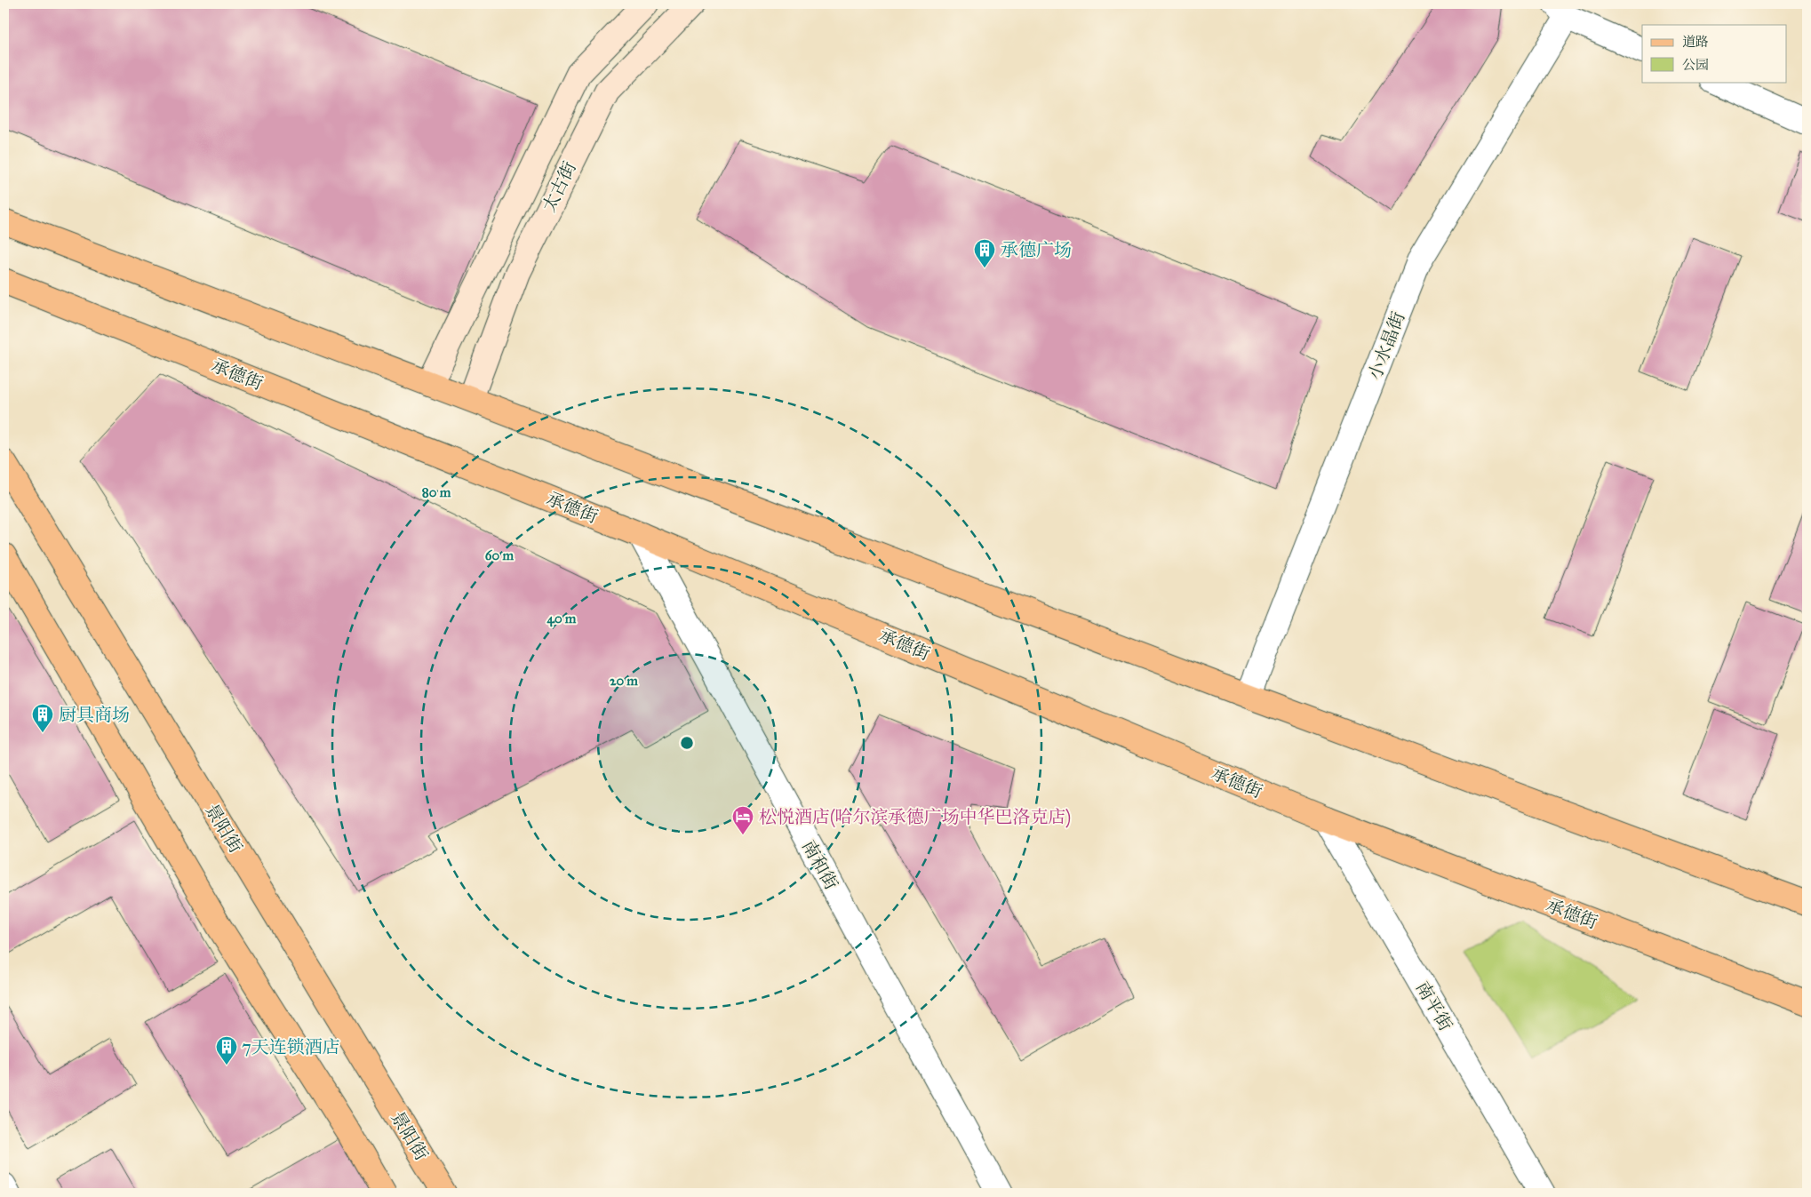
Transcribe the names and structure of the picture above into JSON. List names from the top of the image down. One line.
{"streets":{"main road":["太古街","承德街","景阳街"],"street":["小水晶街","南和街","南平街"]},"crossings":[["承德街","南和街"],["承德街","南平街"]],"places":{"building":["承德广场","厨具商场","7天连锁酒店"],"hotel":["松悦酒店(哈尔滨承德广场中华巴洛克店)"]},"legend":["道路","公园"],"rings":["80 m","60 m","40 m","20 m"]}
